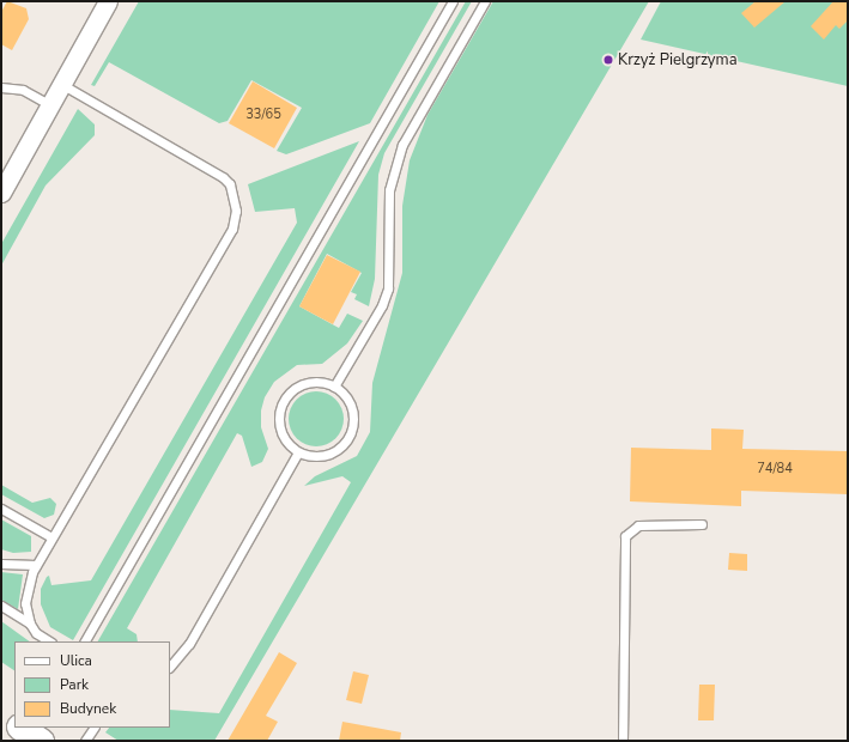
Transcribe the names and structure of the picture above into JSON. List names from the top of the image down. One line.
{"places":["Krzyż Pielgrzyma"],"house_numbers":["33/65","74/84"],"legend":["Ulica","Park","Budynek"]}
